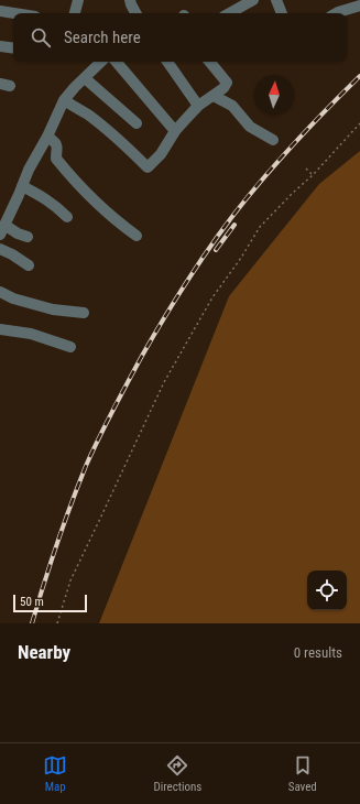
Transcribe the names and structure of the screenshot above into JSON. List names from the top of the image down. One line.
{"scale_bar":"50 m","north":"top","page":{"search":"Search here","scale":"50 m","heading":["Nearby","0 results"],"nav":["Map","Directions","Saved"]}}
